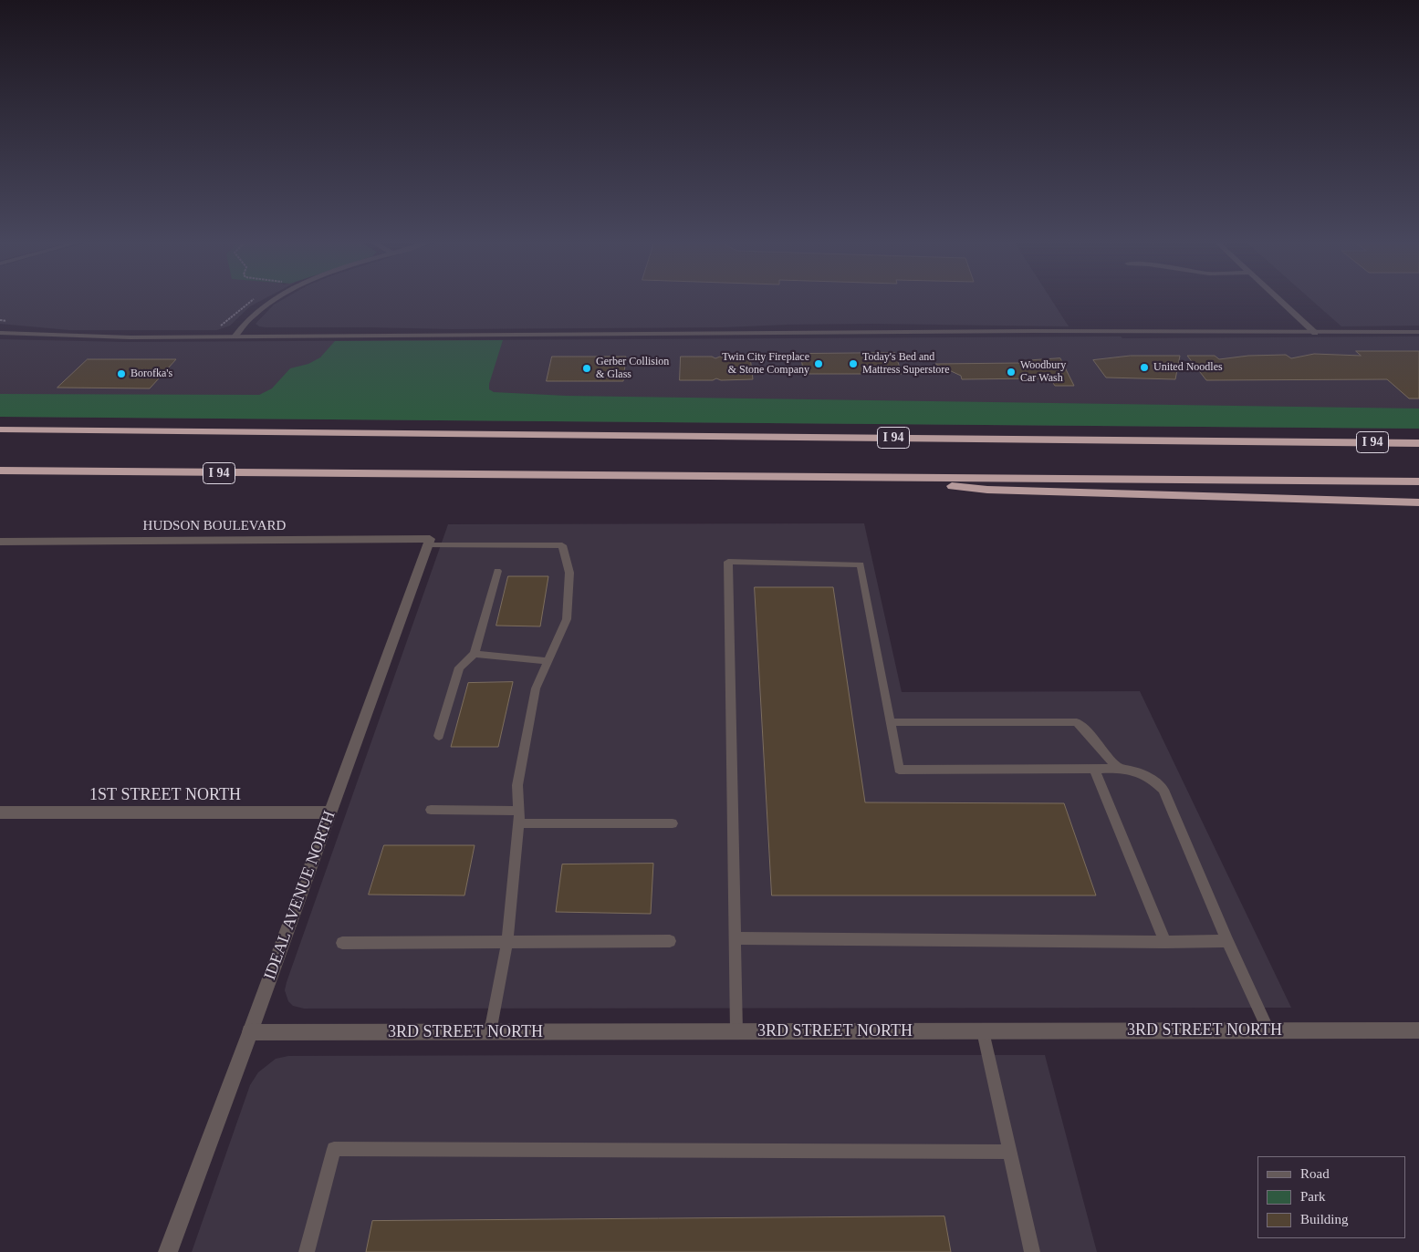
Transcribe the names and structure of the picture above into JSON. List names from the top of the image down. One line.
{"streets":{"highway":["I 94"],"street":["HUDSON BOULEVARD","1ST STREET NORTH","IDEAL AVENUE NORTH","3RD STREET NORTH"]},"crossings":[["HUDSON BOULEVARD","IDEAL AVENUE NORTH"],["1ST STREET NORTH","IDEAL AVENUE NORTH"],["IDEAL AVENUE NORTH","3RD STREET NORTH"]],"places":["Twin City Fireplace & Stone Company","Today's Bed and Mattress Superstore","United Noodles","Gerber Collision & Glass","Woodbury Car Wash","Borofka's"],"legend":["Road","Park","Building"]}
